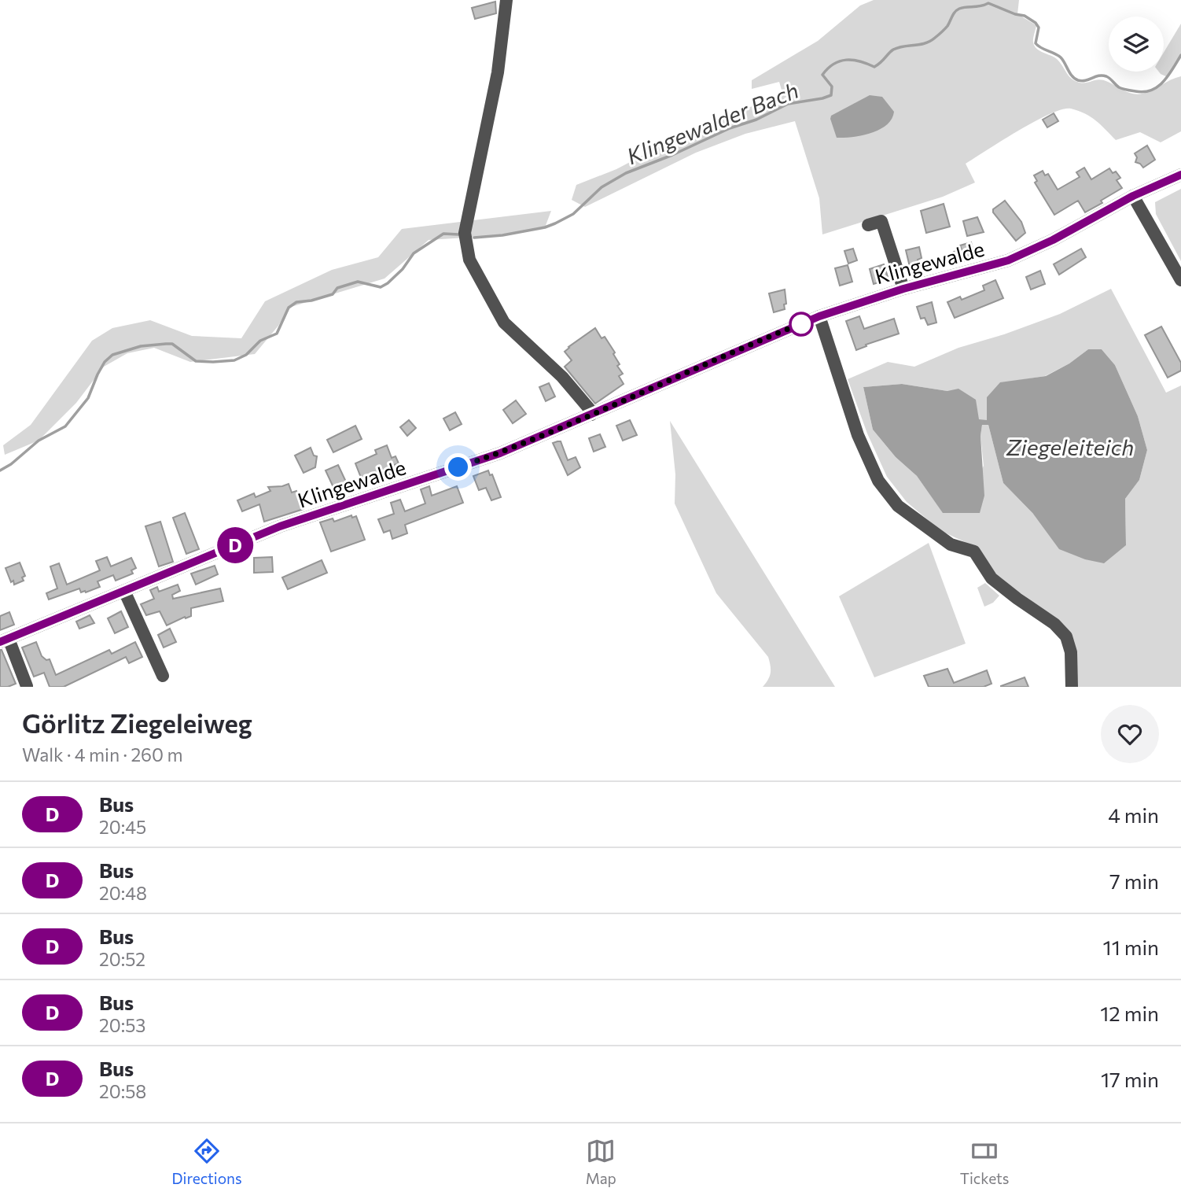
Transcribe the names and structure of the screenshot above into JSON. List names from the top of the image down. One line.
{"streets":{"street":["Klingewalde"]},"water":["Klingewalder Bach","Ziegeleiteich"],"lines":["bus line D"],"page":{"on_map":"D","heading":["Görlitz Ziegeleiweg","Walk · 4 min · 260 m"],"list":[{"mark":"D","name":"Bus","note":"20:45","value":"4 min"},{"mark":"D","name":"Bus","note":"20:48","value":"7 min"},{"mark":"D","name":"Bus","note":"20:52","value":"11 min"},{"mark":"D","name":"Bus","note":"20:53","value":"12 min"},{"mark":"D","name":"Bus","note":"20:58","value":"17 min"}],"tabs":["Directions","Map","Tickets"]}}
